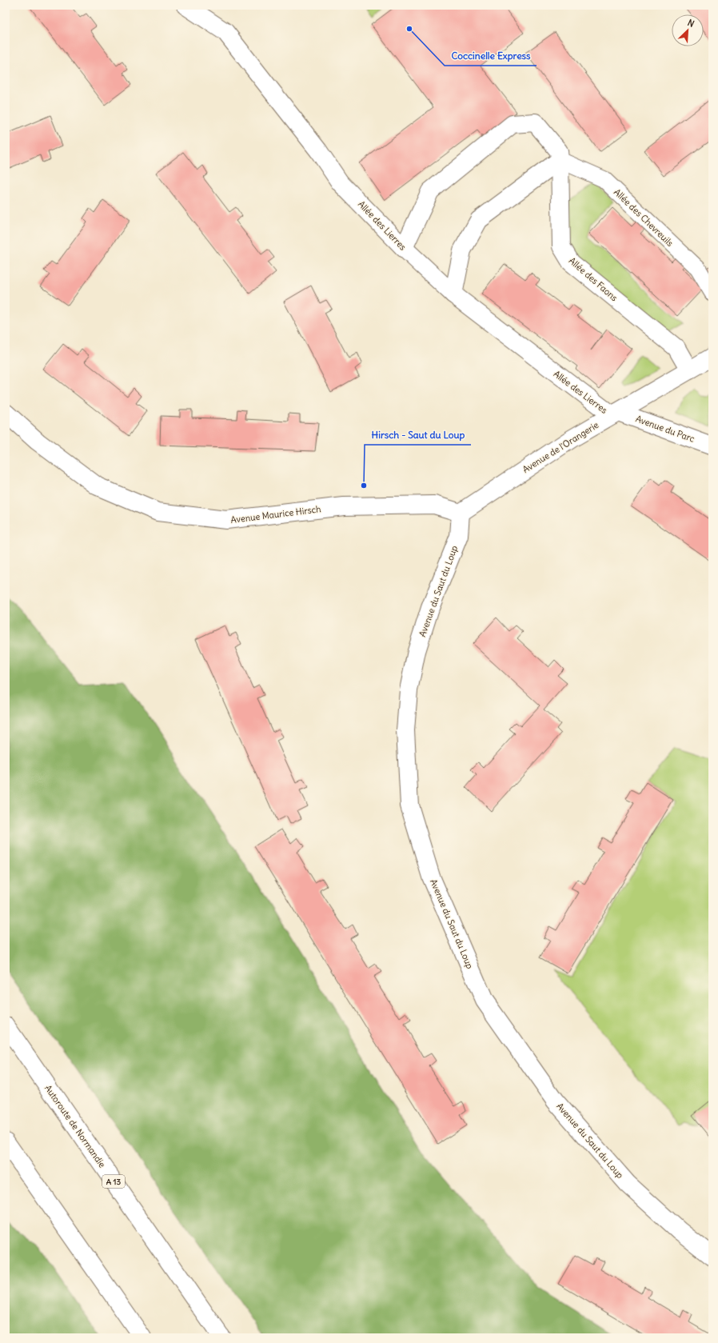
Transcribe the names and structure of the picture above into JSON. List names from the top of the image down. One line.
{"streets":{"main road":["Allée des Lierres","Allée des Faons","Avenue du Parc","Avenue de l'Orangerie","Avenue Maurice Hirsch","Avenue du Saut du Loup","Autoroute de Normandie","A 13"],"street":["Allée des Chevreuils"]},"crossings":[["Allée des Chevreuils","Allée des Faons"],["Allée des Lierres","Allée des Faons"],["Allée des Lierres","Avenue du Parc"],["Allée des Lierres","Avenue de l'Orangerie"],["Allée des Faons","Avenue de l'Orangerie"],["Avenue du Parc","Avenue de l'Orangerie"],["Avenue de l'Orangerie","Avenue Maurice Hirsch"],["Avenue de l'Orangerie","Avenue du Saut du Loup"],["Avenue Maurice Hirsch","Avenue du Saut du Loup"]],"places":["Coccinelle Express","Hirsch - Saut du Loup"],"north":"top right"}
